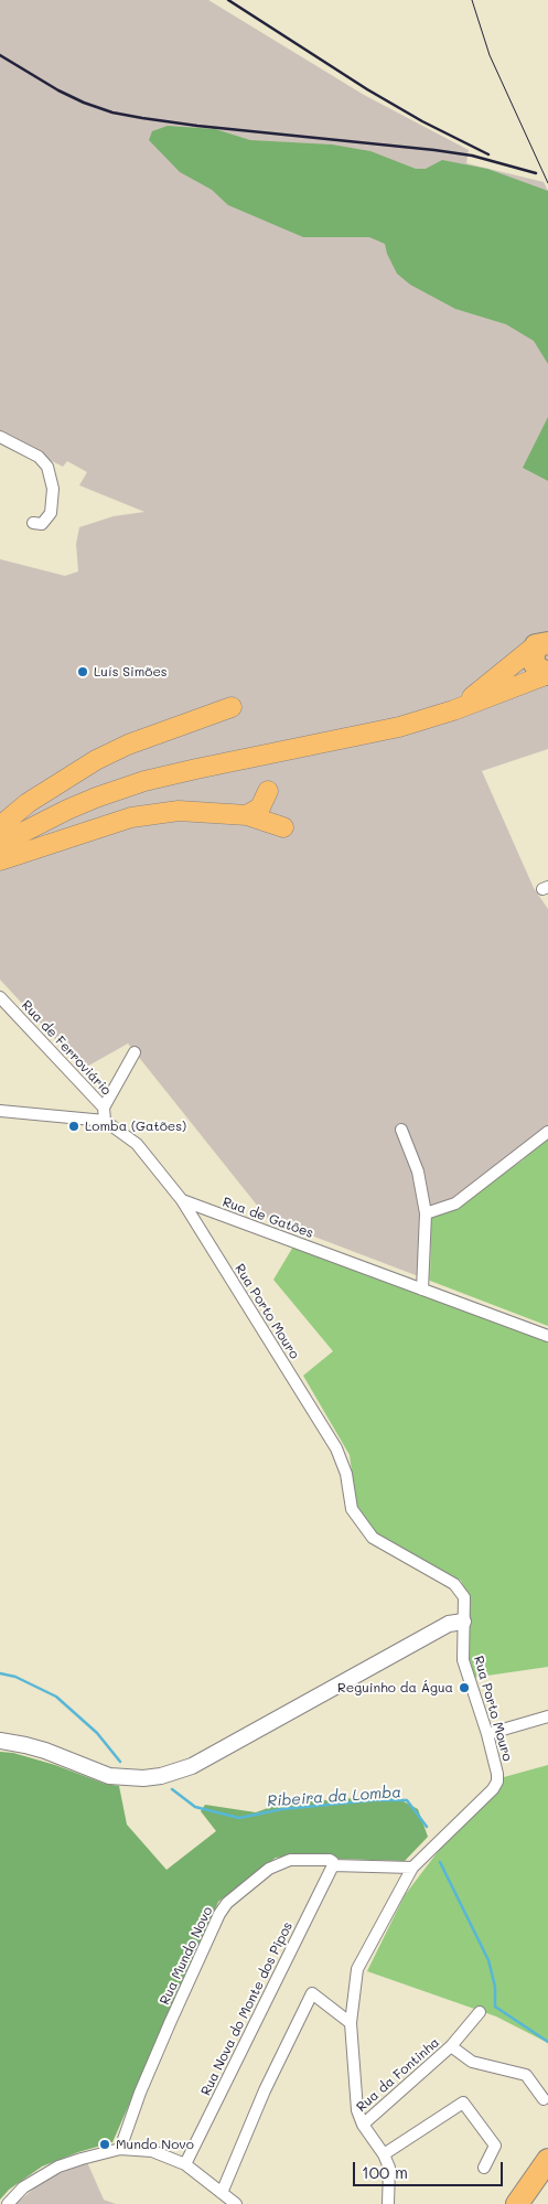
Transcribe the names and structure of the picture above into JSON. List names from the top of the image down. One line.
{"streets":{"street":["Rua de Ferroviário","Rua de Gatões","Rua Porto Mouro","Rua Mundo Novo","Rua Nova do Monte dos Pipos","Rua da Fontinha"]},"crossings":[["Rua de Gatões","Rua Porto Mouro"],["Rua Porto Mouro","Rua Mundo Novo"],["Rua Porto Mouro","Rua da Fontinha"],["Rua Mundo Novo","Rua Nova do Monte dos Pipos"]],"water":["Ribeira da Lomba"],"places":["Luís Simões","Lomba (Gatões)","Reguinho da Água","Mundo Novo"],"scale_bar":"100 m"}
